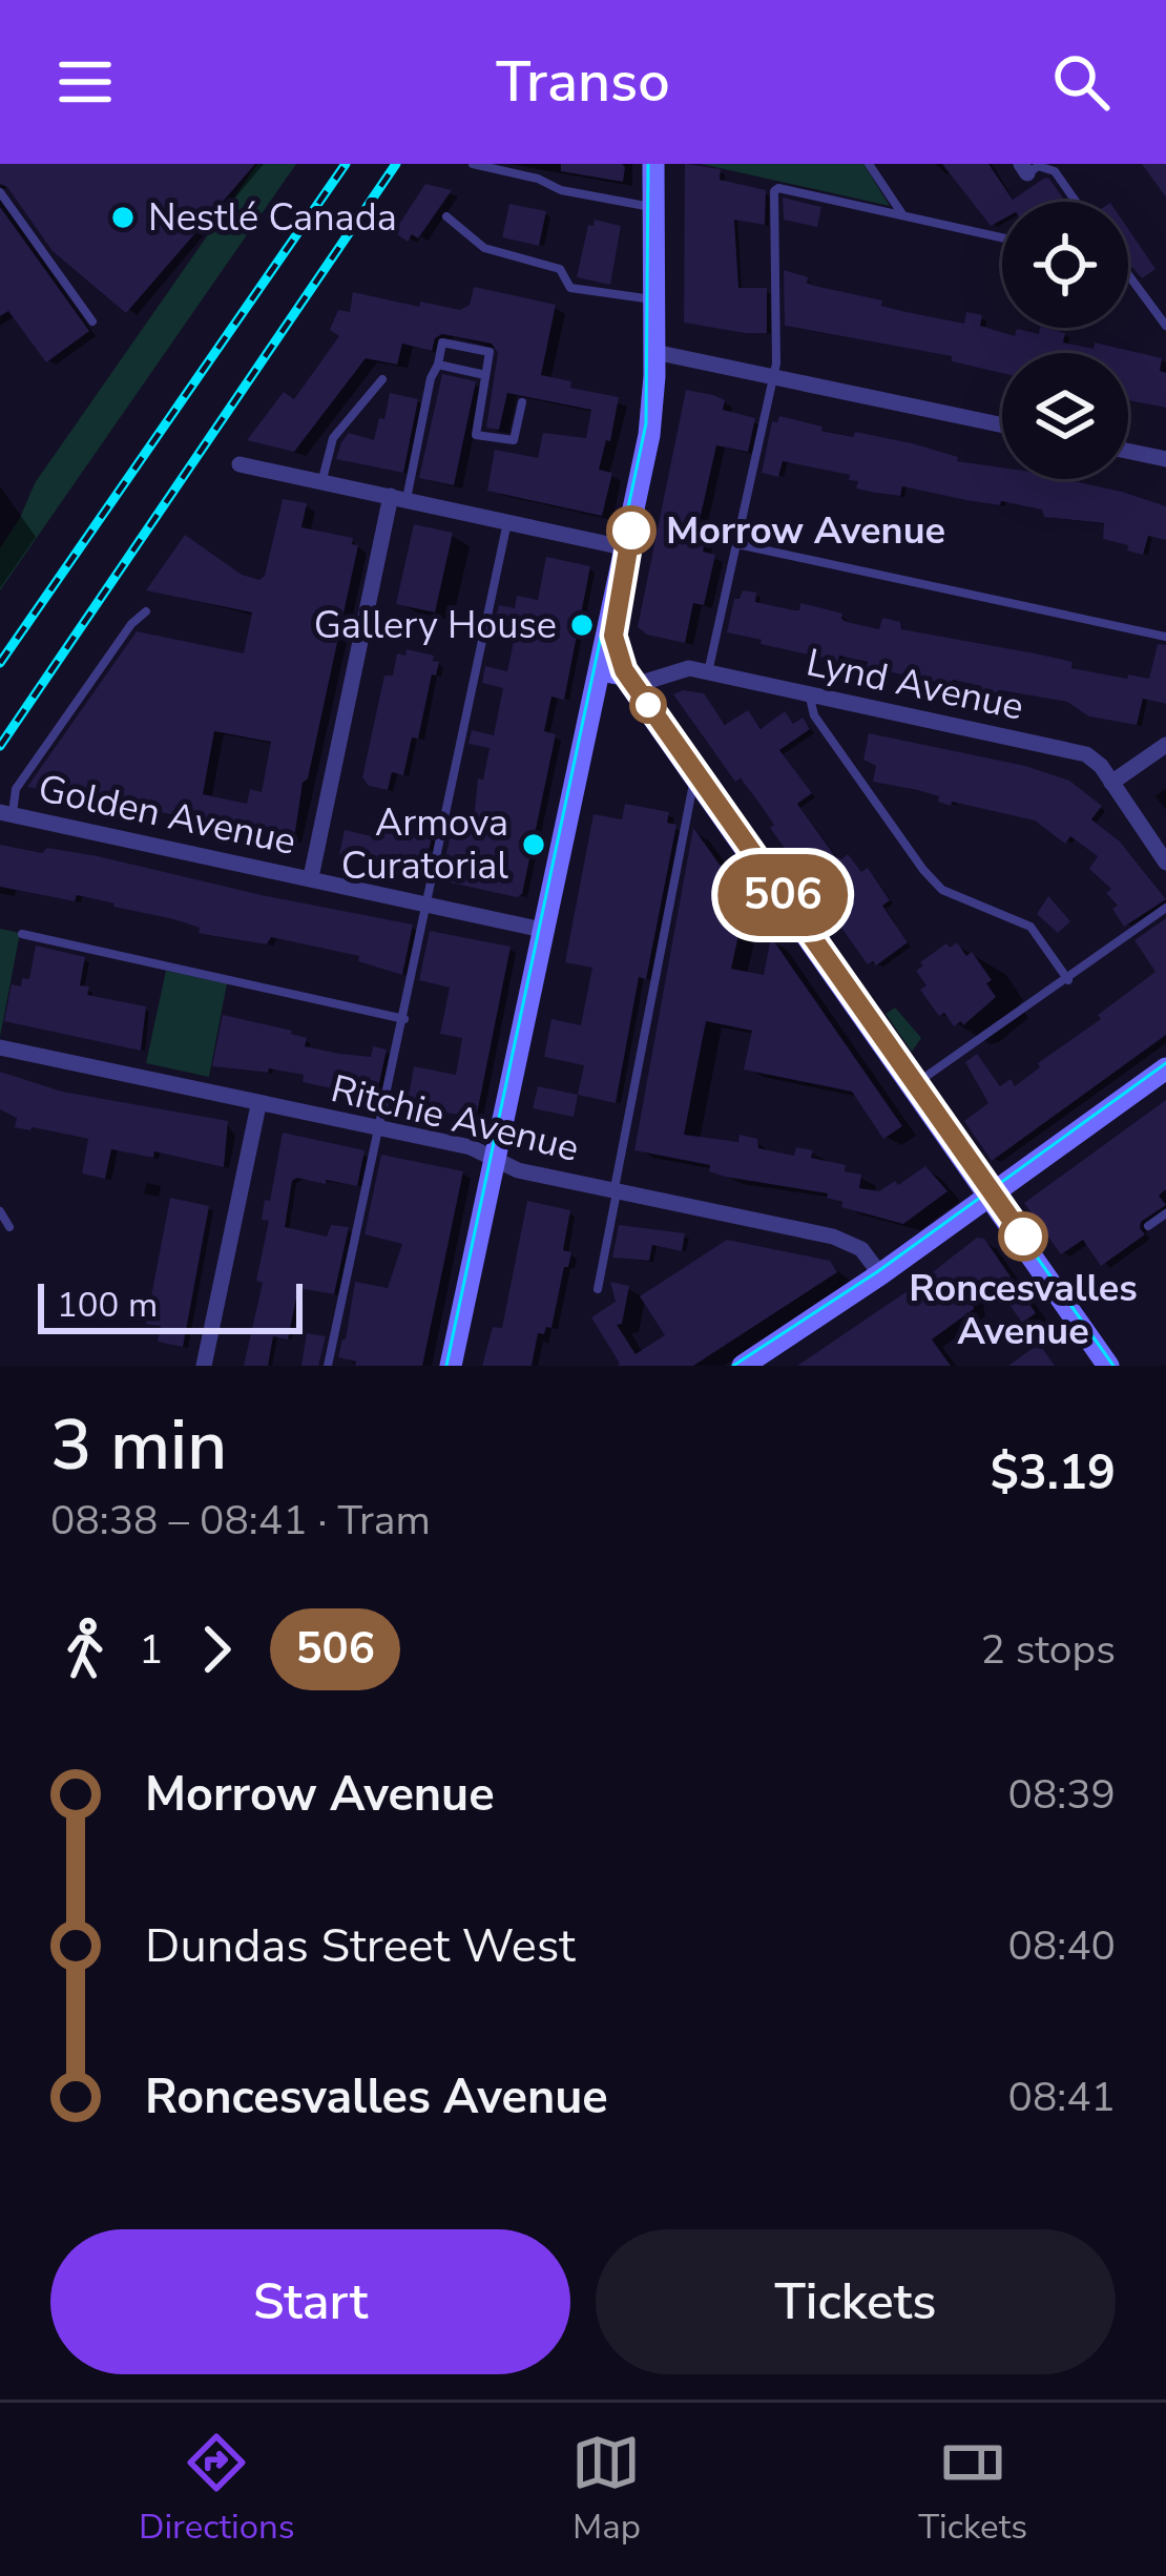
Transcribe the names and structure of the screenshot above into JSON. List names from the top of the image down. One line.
{"streets":{"street":["Lynd Avenue","Golden Avenue","Ritchie Avenue"]},"places":["Nestlé Canada","Morrow Avenue","Gallery House","Armova Curatorial","Roncesvalles Avenue"],"lines":["tram line 506"],"scale_bar":"100 m","page":{"header":"Transo","on_map":"506","scale":"100 m","heading":["3 min","08:38 – 08:41 · Tram","$3.19"],"legs":["1","506","2 stops"],"list":[{"name":"Morrow Avenue","value":"08:39"},{"name":"Dundas Street West","value":"08:40"},{"name":"Roncesvalles Avenue","value":"08:41"}],"buttons":["Start","Tickets"],"tabs":["Directions","Map","Tickets"]}}
